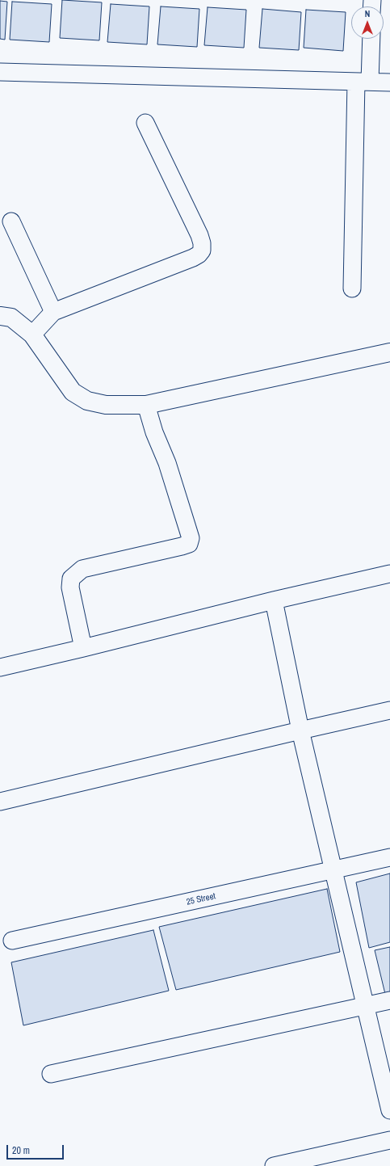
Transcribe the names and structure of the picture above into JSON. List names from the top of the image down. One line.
{"streets":{"street":["25 Street"]},"scale_bar":"20 m","north":"top"}
